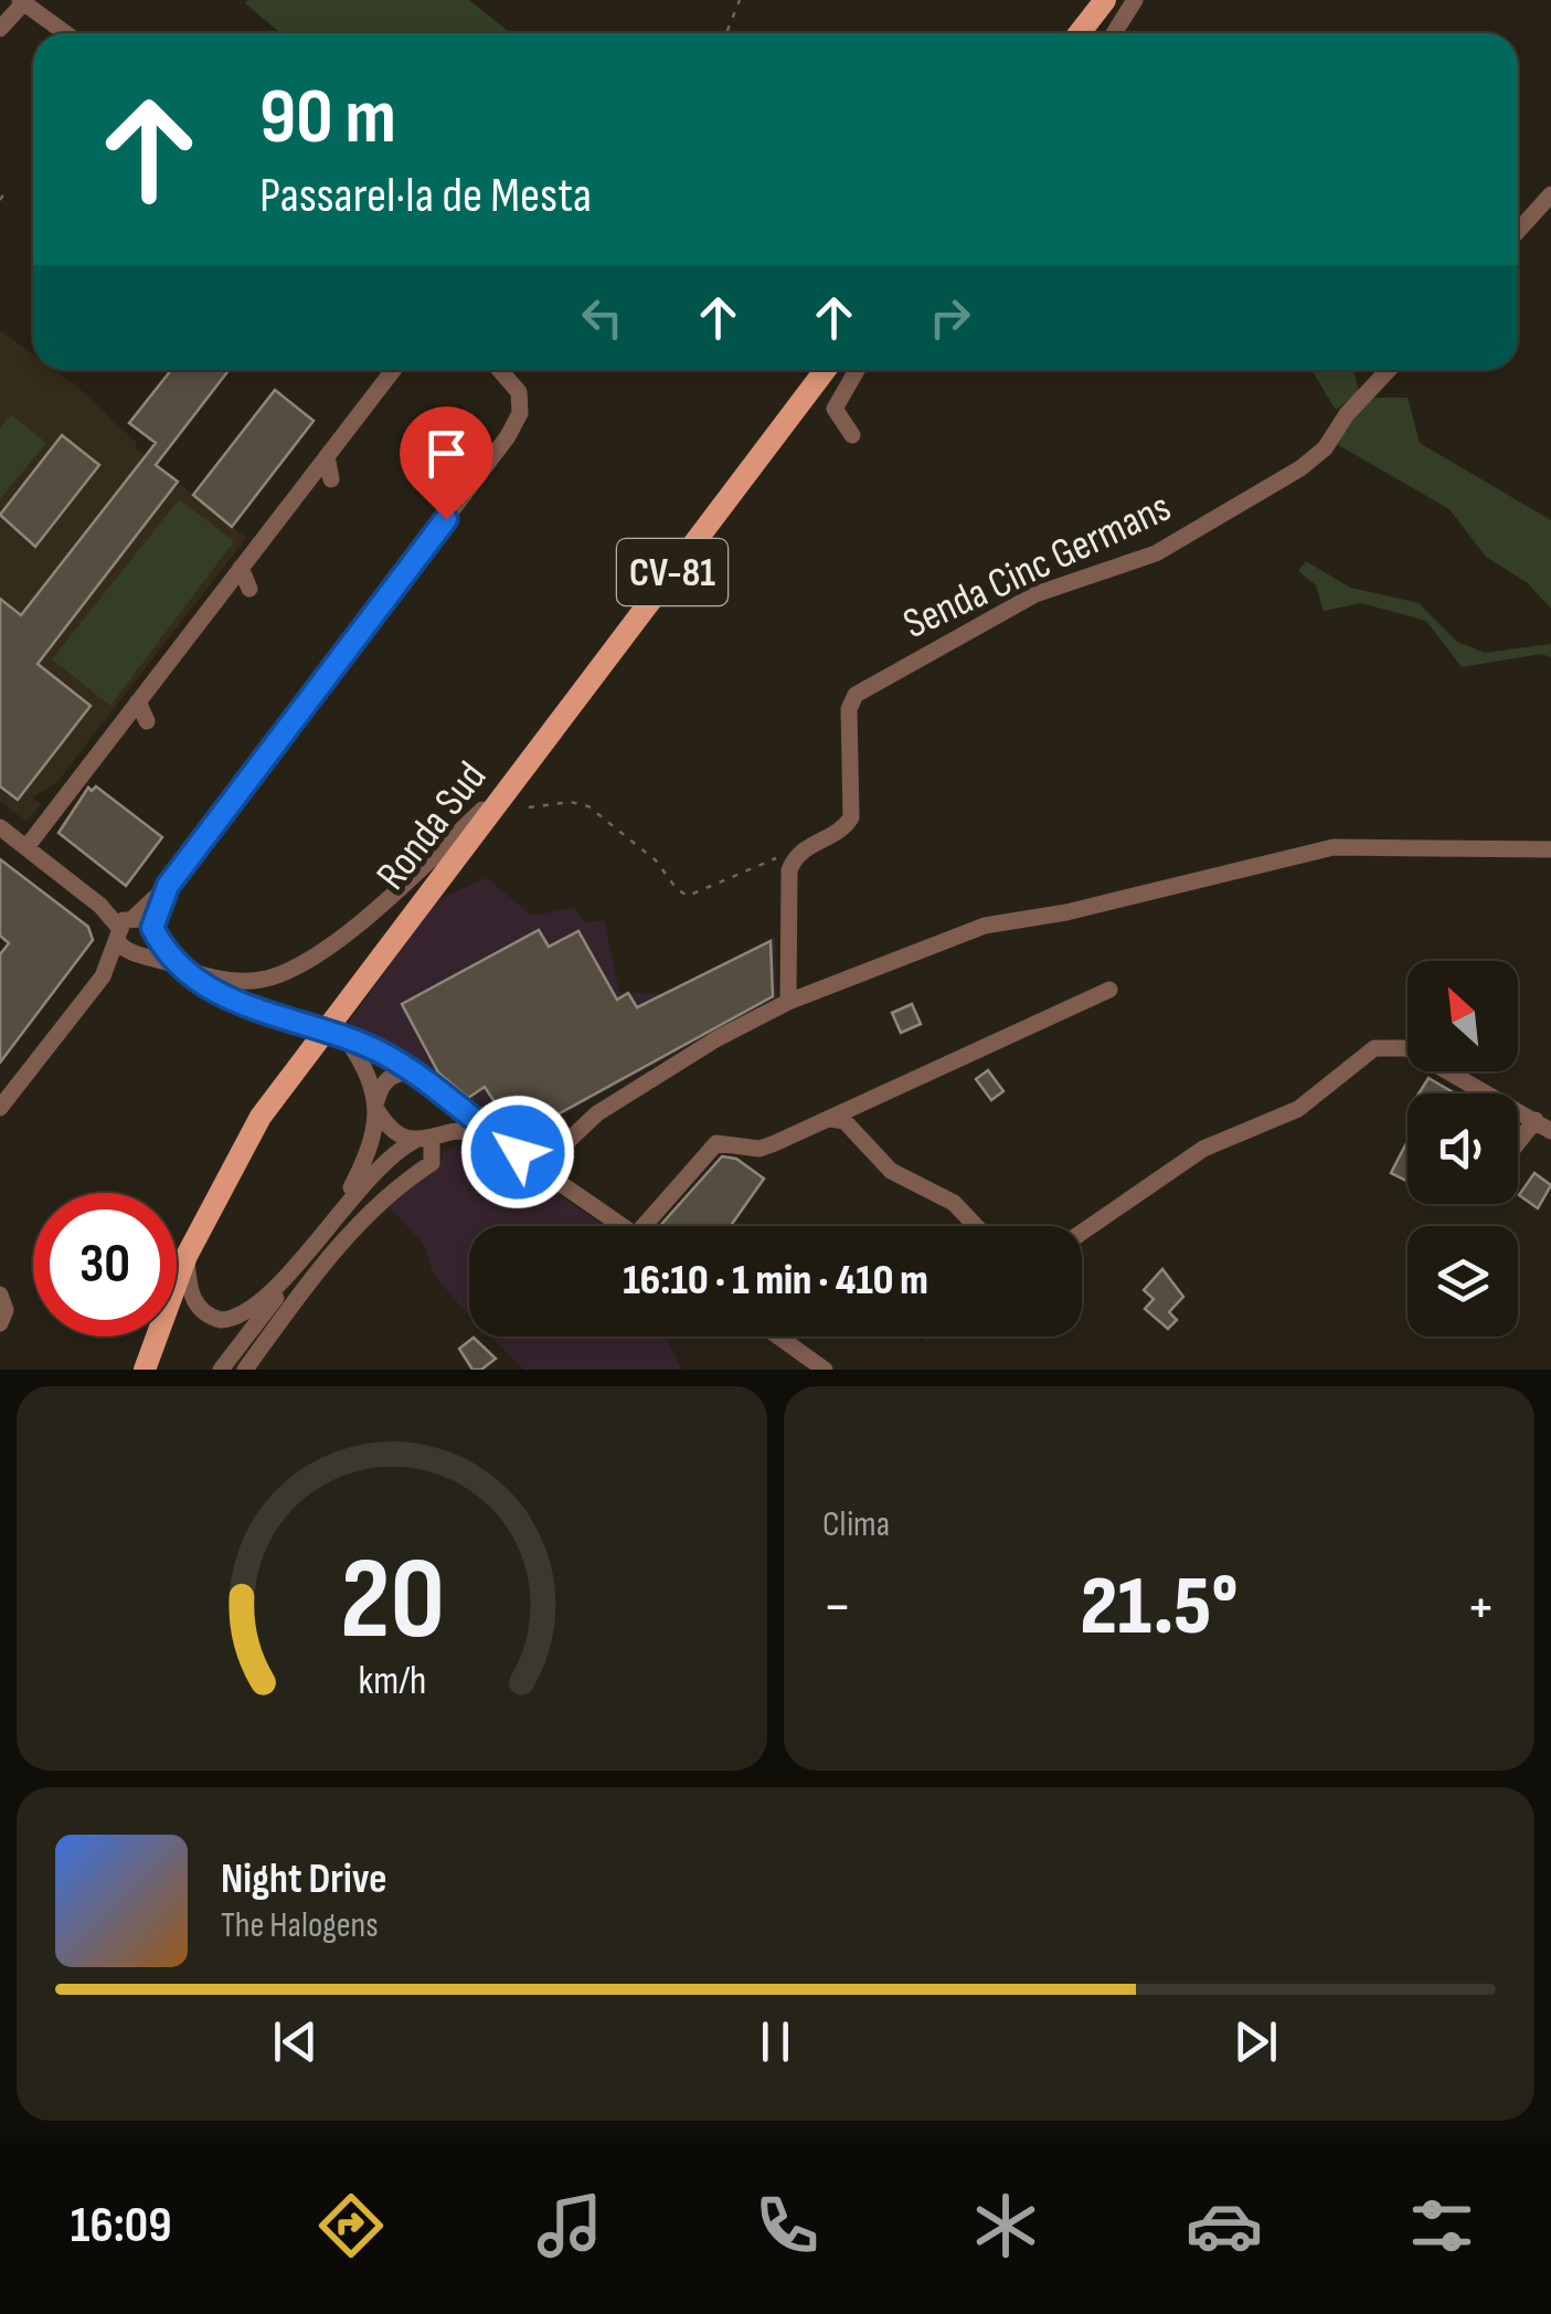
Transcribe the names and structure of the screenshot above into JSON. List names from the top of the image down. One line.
{"streets":{"main road":["CV-81","Ronda Sud"],"street":["Senda Cinc Germans"]},"north":"top left","page":{"turn":["90 m","Passarel·la de Mesta"],"limit":"30","trip":"16:10 · 1 min · 410 m","tile":"Clima","heat":["−","21.5°","+"],"song":["Night Drive","The Halogens"],"tabs":"16:09","gauge":["20","km/h"]}}
